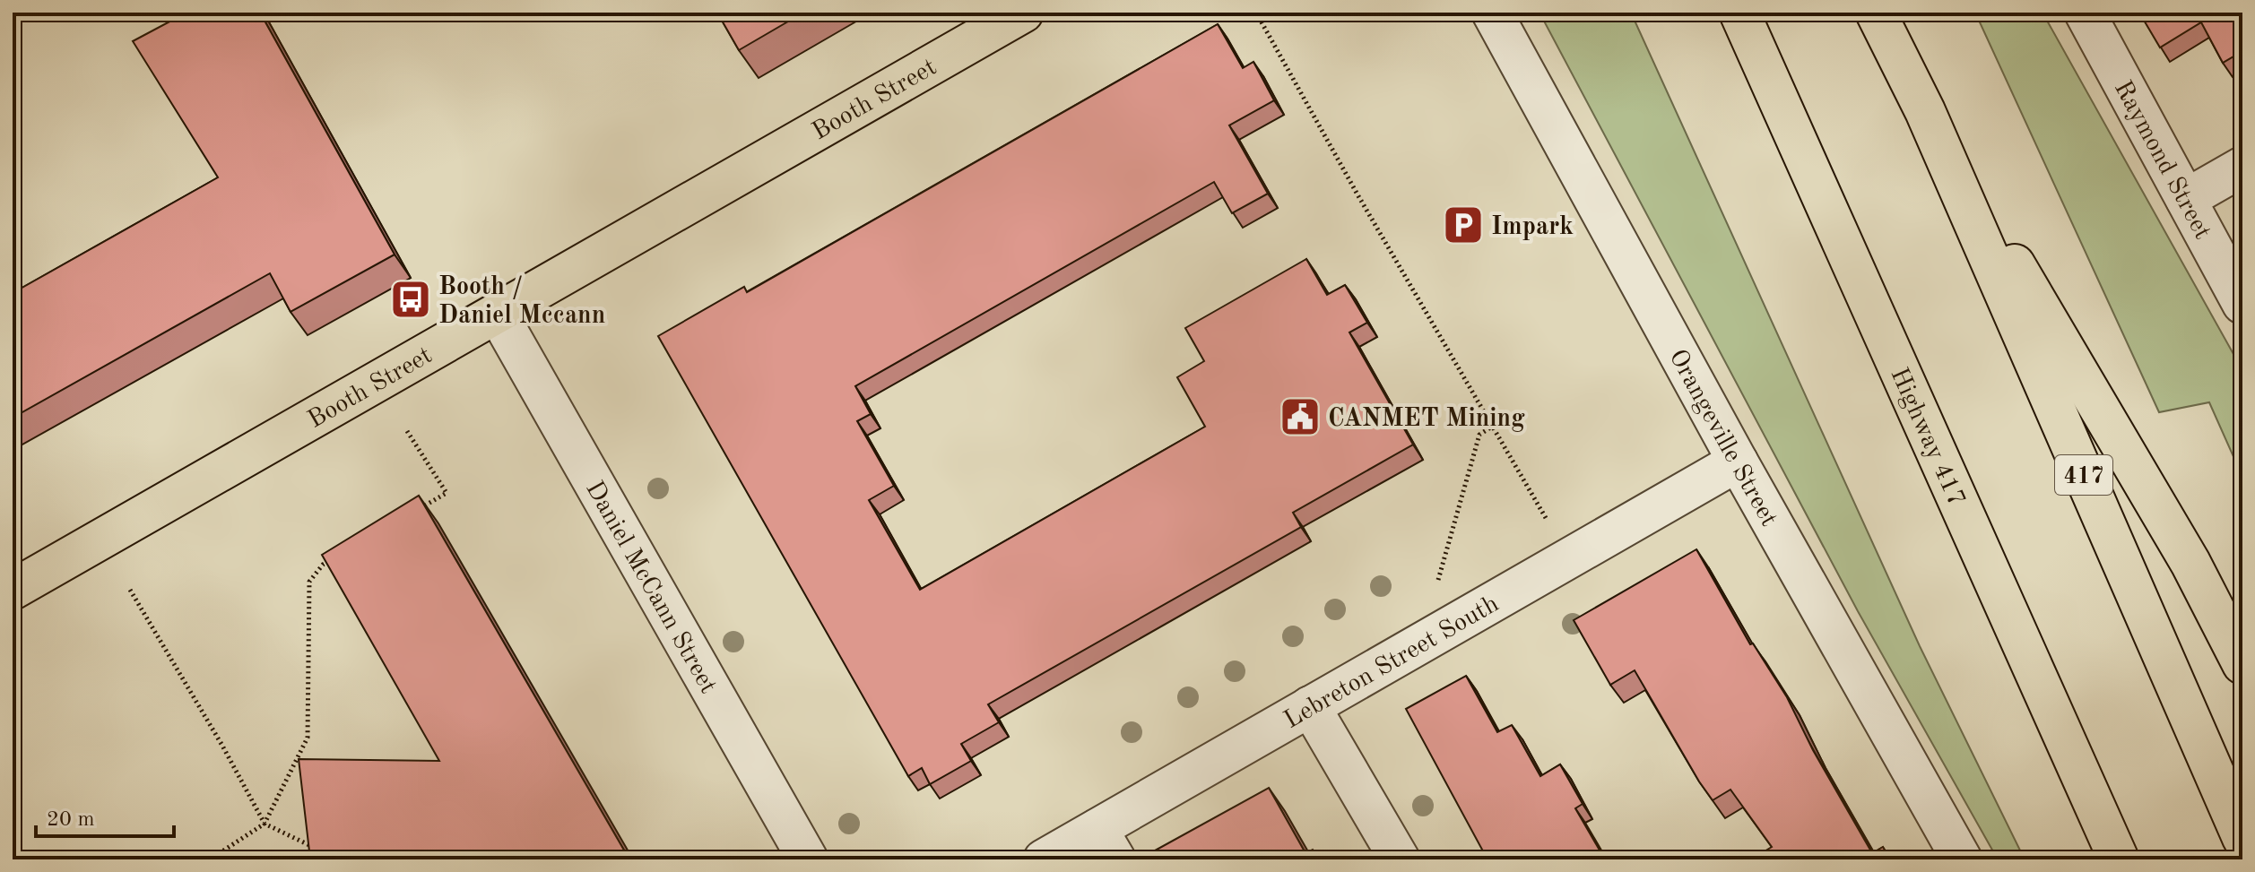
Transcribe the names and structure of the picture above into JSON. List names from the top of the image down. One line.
{"streets":{"main road":["Booth Street","Highway 417","417"],"street":["Raymond Street","Orangeville Street","Daniel McCann Street","Lebreton Street South"]},"crossings":[["Booth Street","Daniel McCann Street"],["Orangeville Street","Lebreton Street South"]],"places":{"parking":["Impark"],"bus stop":["Booth / Daniel Mccann"],"public building":["CANMET Mining"]},"scale_bar":"20 m"}
